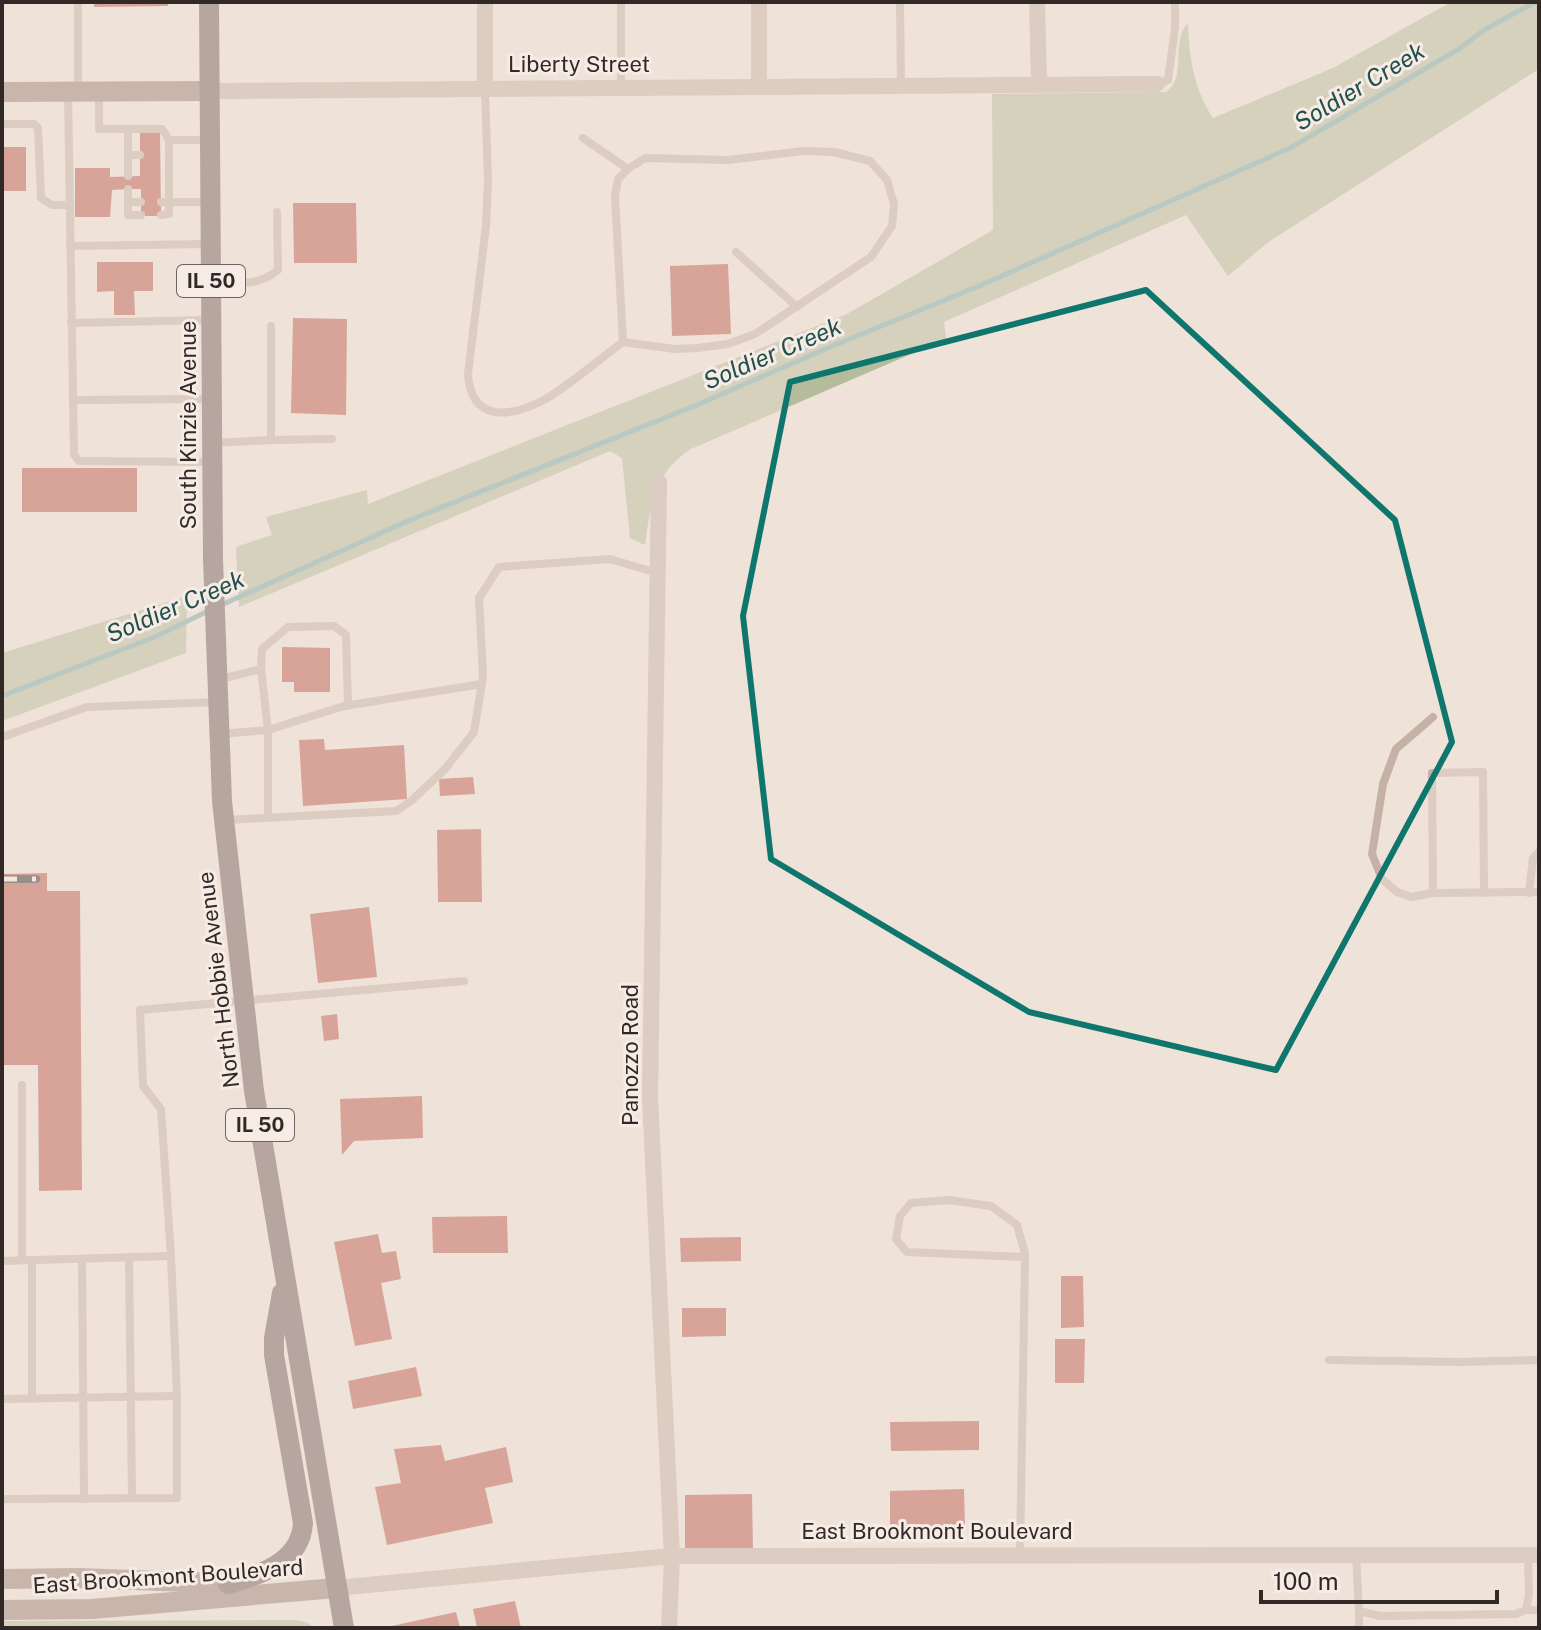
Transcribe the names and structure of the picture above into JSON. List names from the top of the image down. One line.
{"streets":{"main road":["Liberty Street","IL 50","South Kinzie Avenue","North Hobbie Avenue","East Brookmont Boulevard"],"street":["Panozzo Road"]},"crossings":[["Liberty Street","South Kinzie Avenue"],["South Kinzie Avenue","North Hobbie Avenue"],["North Hobbie Avenue","East Brookmont Boulevard"],["Panozzo Road","East Brookmont Boulevard"]],"water":["Soldier Creek"],"scale_bar":"100 m"}
